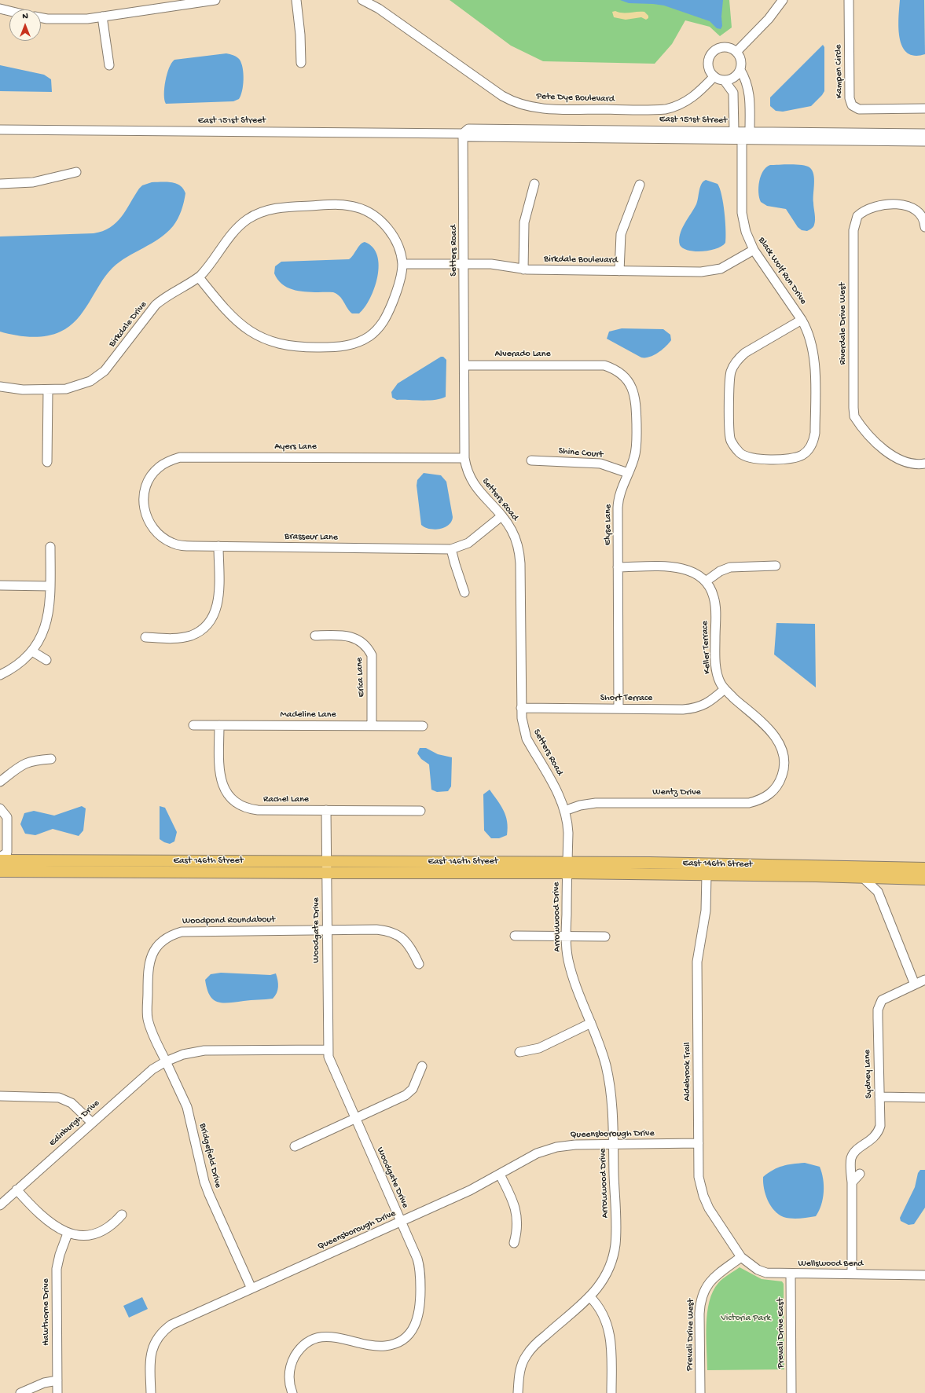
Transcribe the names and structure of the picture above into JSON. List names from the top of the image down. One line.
{"streets":{"main road":["East 146th Street"],"street":["Kampen Circle","Pete Dye Boulevard","East 151st Street","Setters Road","Birkdale Boulevard","Black Wolf Run Drive","Riverdale Drive West","Birkdale Drive","Alverado Lane","Ayers Lane","Shine Court","Elyse Lane","Brasseur Lane","Keller Terrace","Erica Lane","Short Terrace","Madeline Lane","Wentz Drive","Rachel Lane","Arrowwood Drive","Woodpond Roundabout","Woodgate Drive","Aldebrook Trail","Sydney Lane","Edinburgh Drive","Queensborough Drive","Bridgefield Drive","Wellswood Bend","Hawthorne Drive","Prevali Drive East","Prevali Drive West"]},"crossings":[["East 151st Street","Setters Road"],["East 151st Street","Black Wolf Run Drive"],["Setters Road","Birkdale Boulevard"],["Setters Road","Alverado Lane"],["Setters Road","Ayers Lane"],["Setters Road","Brasseur Lane"],["Setters Road","Short Terrace"],["Setters Road","Wentz Drive"],["Setters Road","East 146th Street"],["Setters Road","Arrowwood Drive"],["Birkdale Boulevard","Black Wolf Run Drive"],["Birkdale Boulevard","Birkdale Drive"],["Alverado Lane","Elyse Lane"],["Ayers Lane","Brasseur Lane"],["Shine Court","Elyse Lane"],["Elyse Lane","Keller Terrace"],["Elyse Lane","Short Terrace"],["Keller Terrace","Short Terrace"],["Keller Terrace","Wentz Drive"],["Erica Lane","Madeline Lane"],["Madeline Lane","Rachel Lane"],["Rachel Lane","Woodgate Drive"],["East 146th Street","Arrowwood Drive"],["East 146th Street","Woodgate Drive"],["East 146th Street","Aldebrook Trail"],["Arrowwood Drive","Queensborough Drive"],["Woodpond Roundabout","Woodgate Drive"],["Woodpond Roundabout","Edinburgh Drive"],["Woodpond Roundabout","Bridgefield Drive"],["Woodgate Drive","Queensborough Drive"],["Aldebrook Trail","Queensborough Drive"],["Aldebrook Trail","Wellswood Bend"],["Aldebrook Trail","Prevali Drive West"],["Edinburgh Drive","Bridgefield Drive"],["Queensborough Drive","Bridgefield Drive"],["Wellswood Bend","Prevali Drive East"],["Wellswood Bend","Prevali Drive West"]],"parks":["Victoria Park"],"north":"top"}
